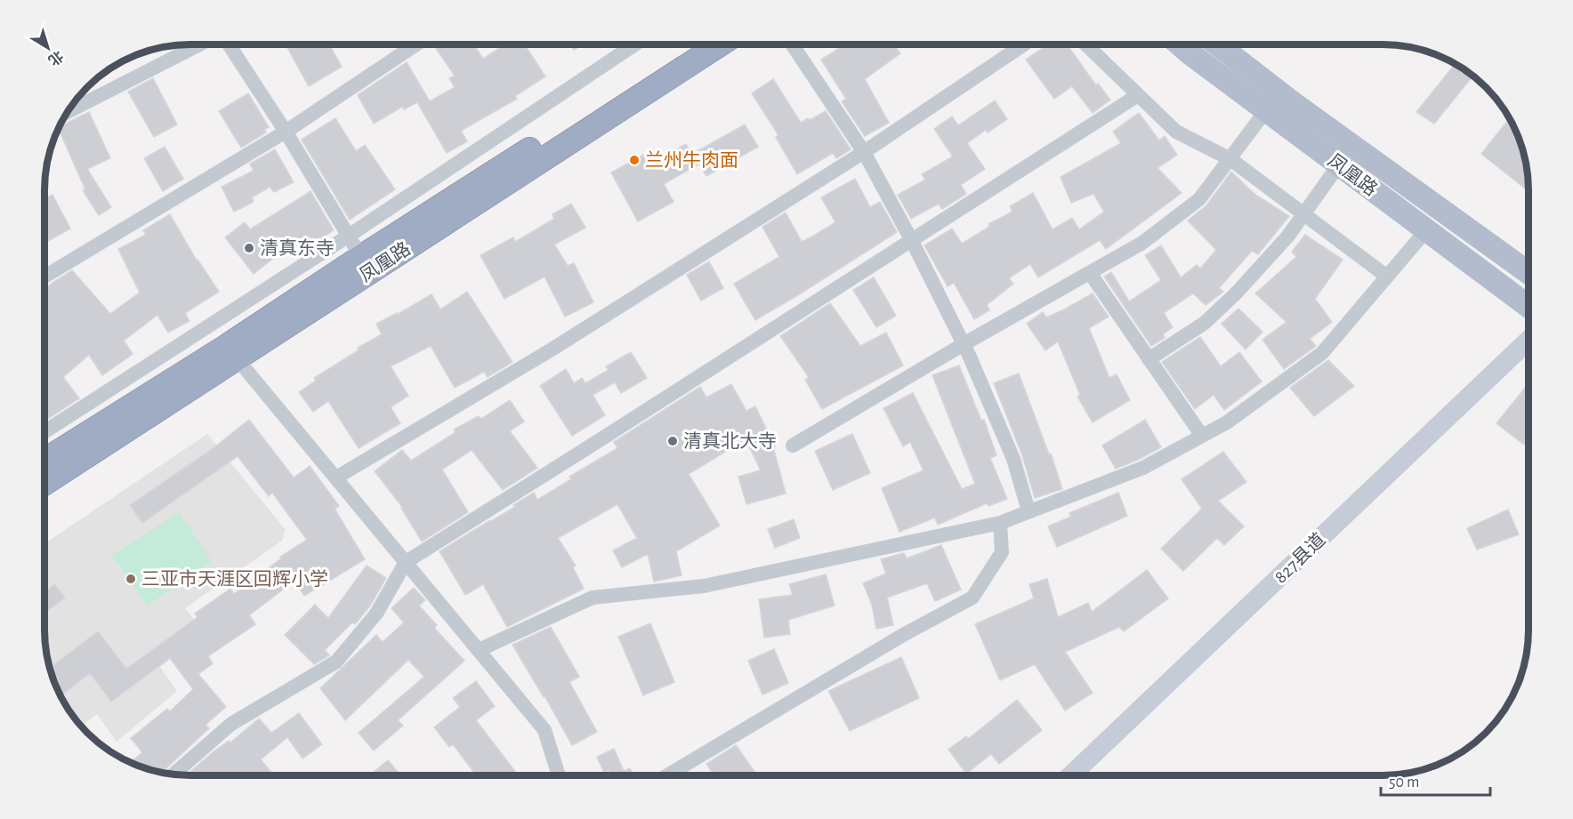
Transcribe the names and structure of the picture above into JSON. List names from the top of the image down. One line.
{"streets":{"highway":["凤凰路"],"main road":["827县道"]},"places":["兰州牛肉面","清真东寺","清真北大寺","三亚市天涯区回辉小学"],"scale_bar":"50 m","north":"bottom right"}
